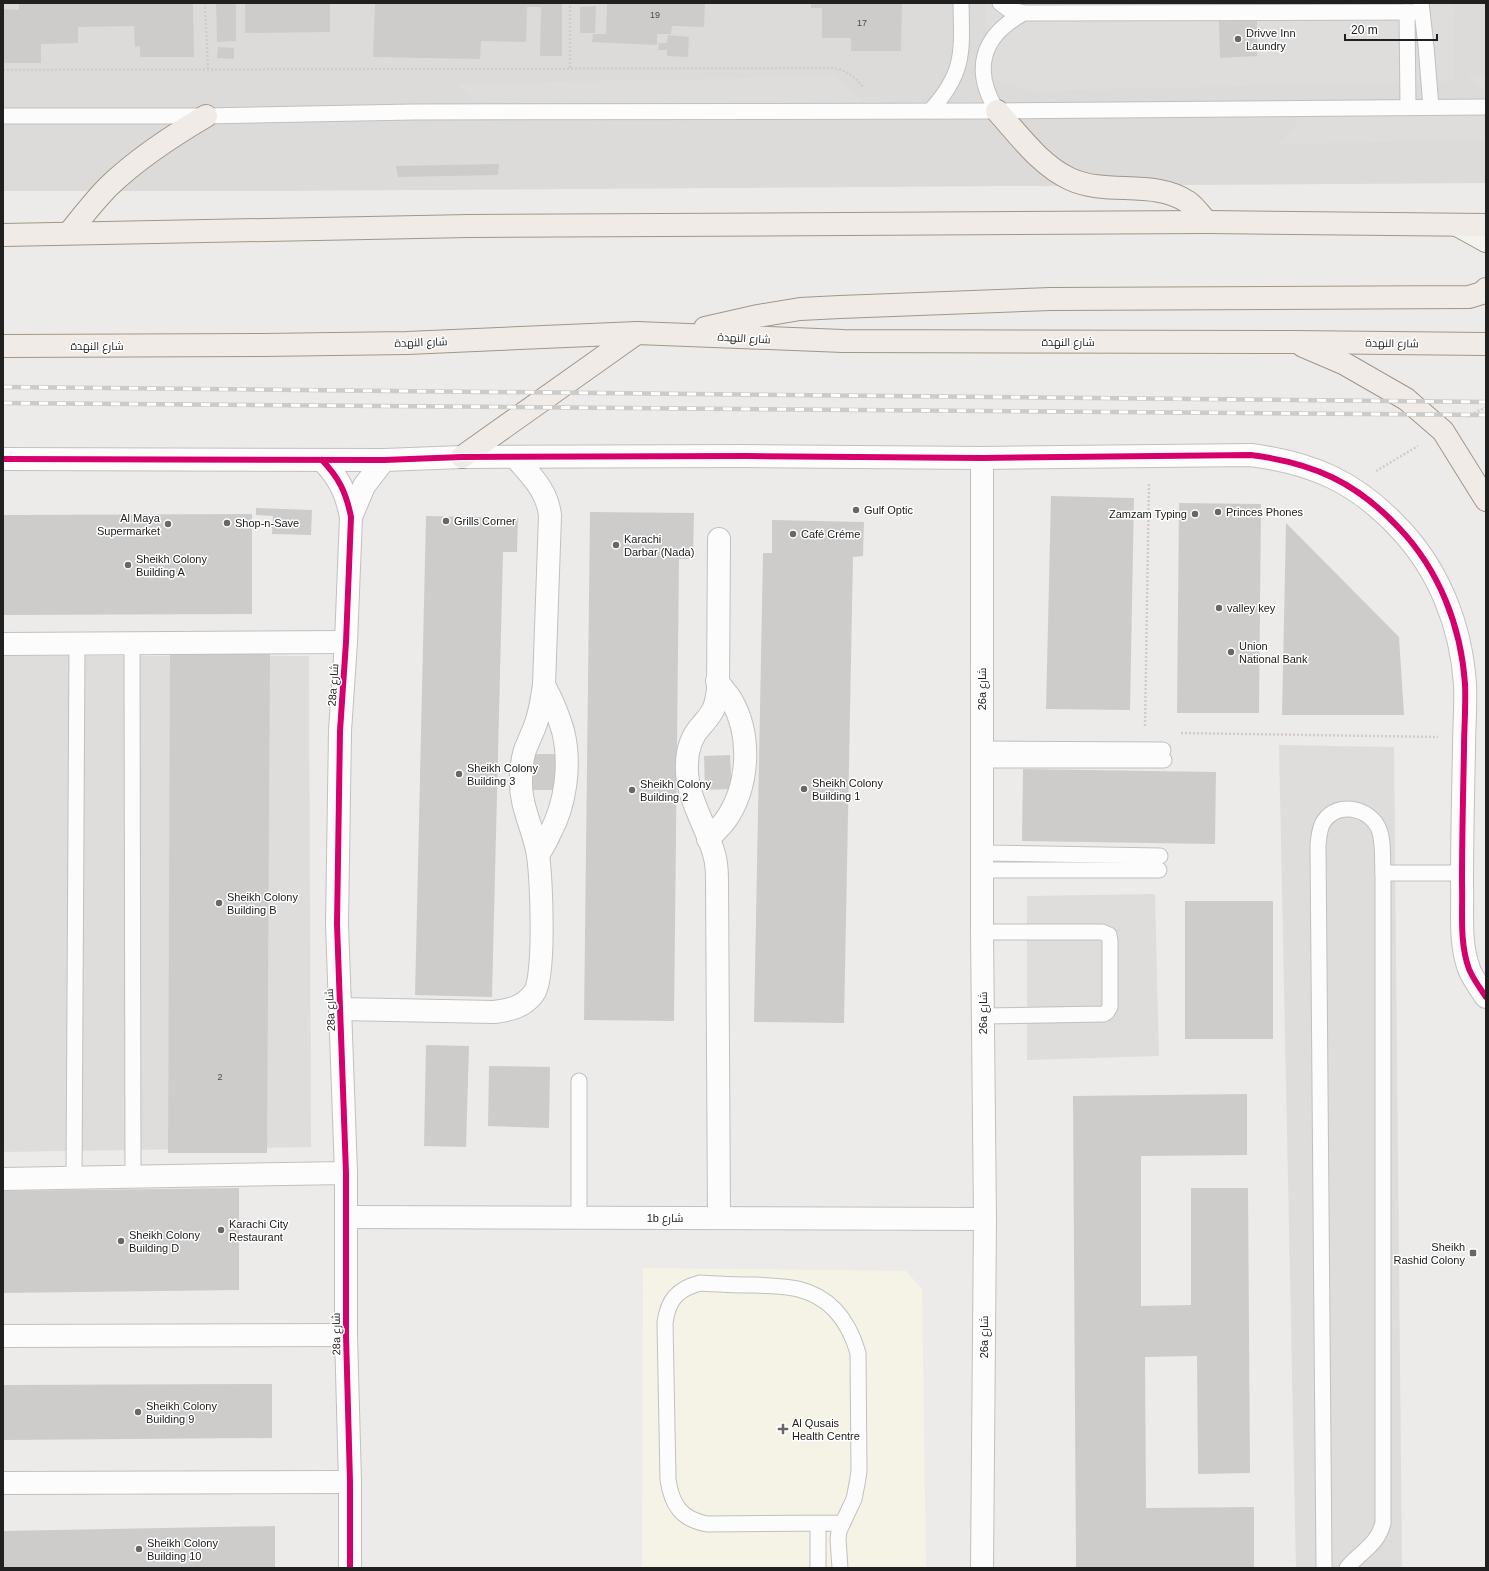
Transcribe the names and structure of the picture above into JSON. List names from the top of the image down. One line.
{"streets":{"main road":["شارع النهدة"],"street":["28a شارع","26a شارع","1b شارع"]},"crossings":[["28a شارع","1b شارع"],["26a شارع","1b شارع"]],"places":{"other":["Drivve Inn Laundry","Gulf Optic","Princes Phones","Zamzam Typing","Grills Corner","Shop-n-Save","Al Maya Supermarket","Café Créme","Karachi Darbar (Nada)","Sheikh Colony Building A","valley key","Union National Bank","Sheikh Colony Building 3","Sheikh Colony Building 1","Sheikh Colony Building 2","Sheikh Colony Building B","Karachi City Restaurant","Sheikh Colony Building D","Sheikh Colony Building 9","Sheikh Colony Building 10"],"transit":["Sheikh Rashid Colony"],"health":["Al Qusais Health Centre"]},"house_numbers":["19","17","2"],"scale_bar":"20 m"}
